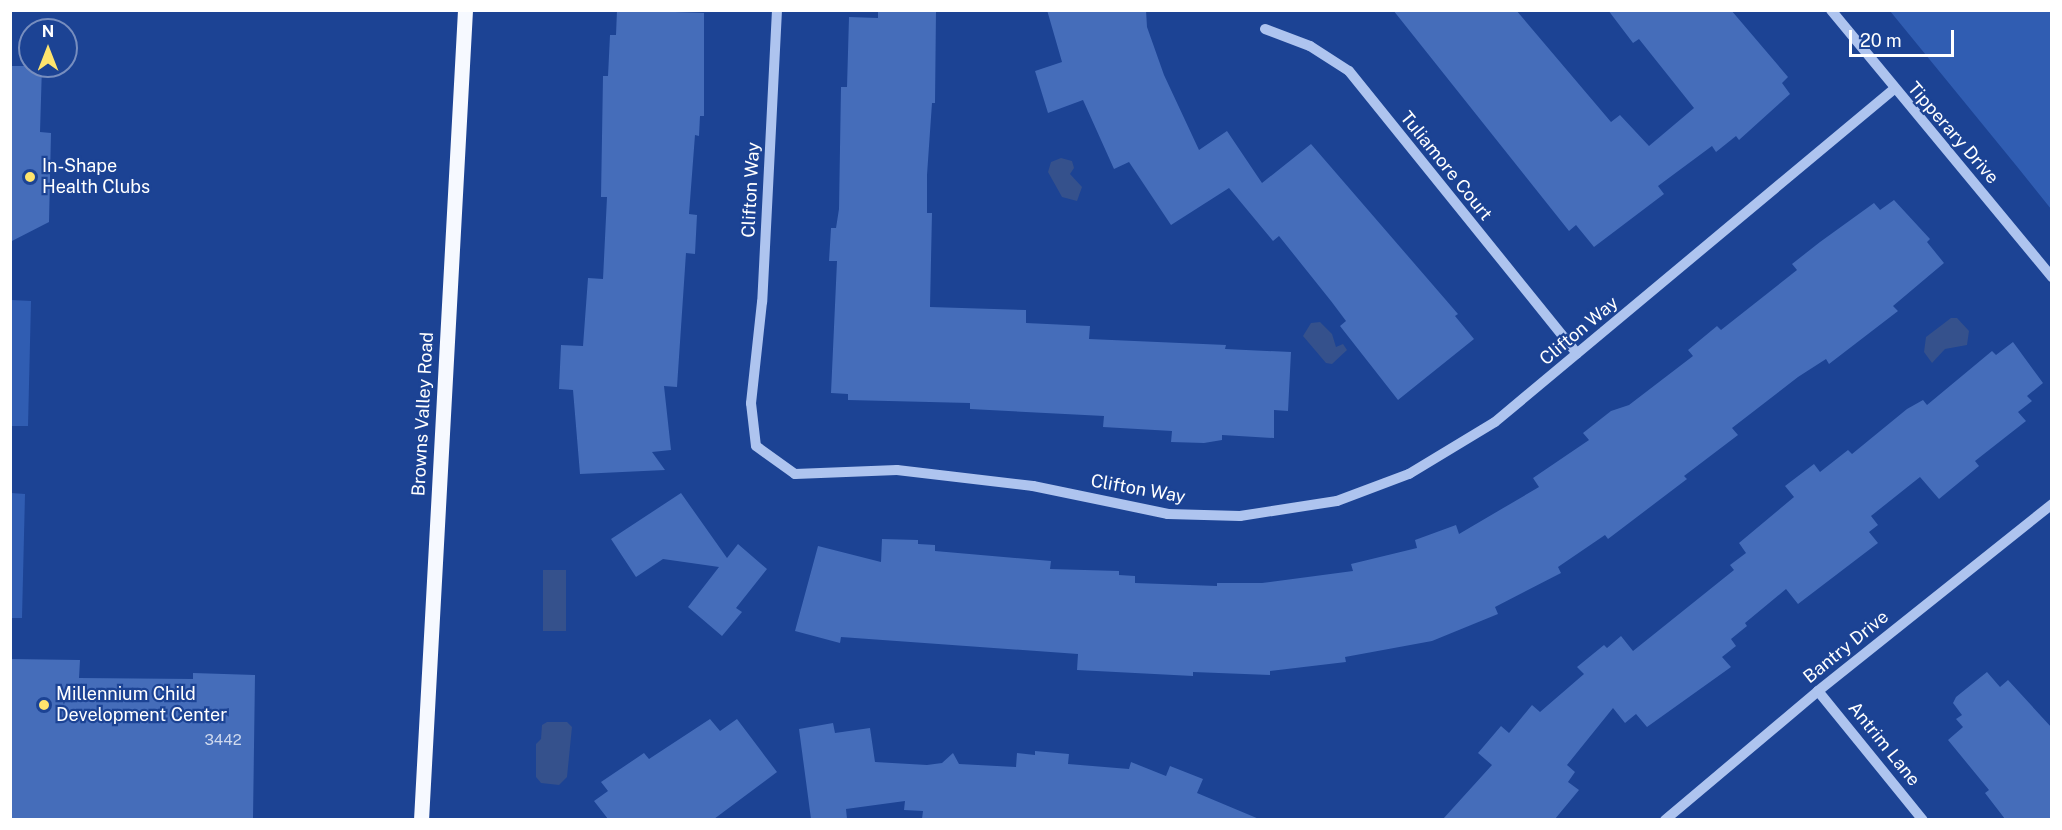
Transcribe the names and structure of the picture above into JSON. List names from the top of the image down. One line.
{"streets":{"main road":["Browns Valley Road"],"street":["Tipperary Drive","Tuliamore Court","Clifton Way","Bantry Drive","Antrim Lane"]},"crossings":[["Tipperary Drive","Clifton Way"],["Tuliamore Court","Clifton Way"],["Bantry Drive","Antrim Lane"]],"places":["In-Shape Health Clubs","Millennium Child Development Center"],"house_numbers":["3442"],"scale_bar":"20 m","north":"top"}
